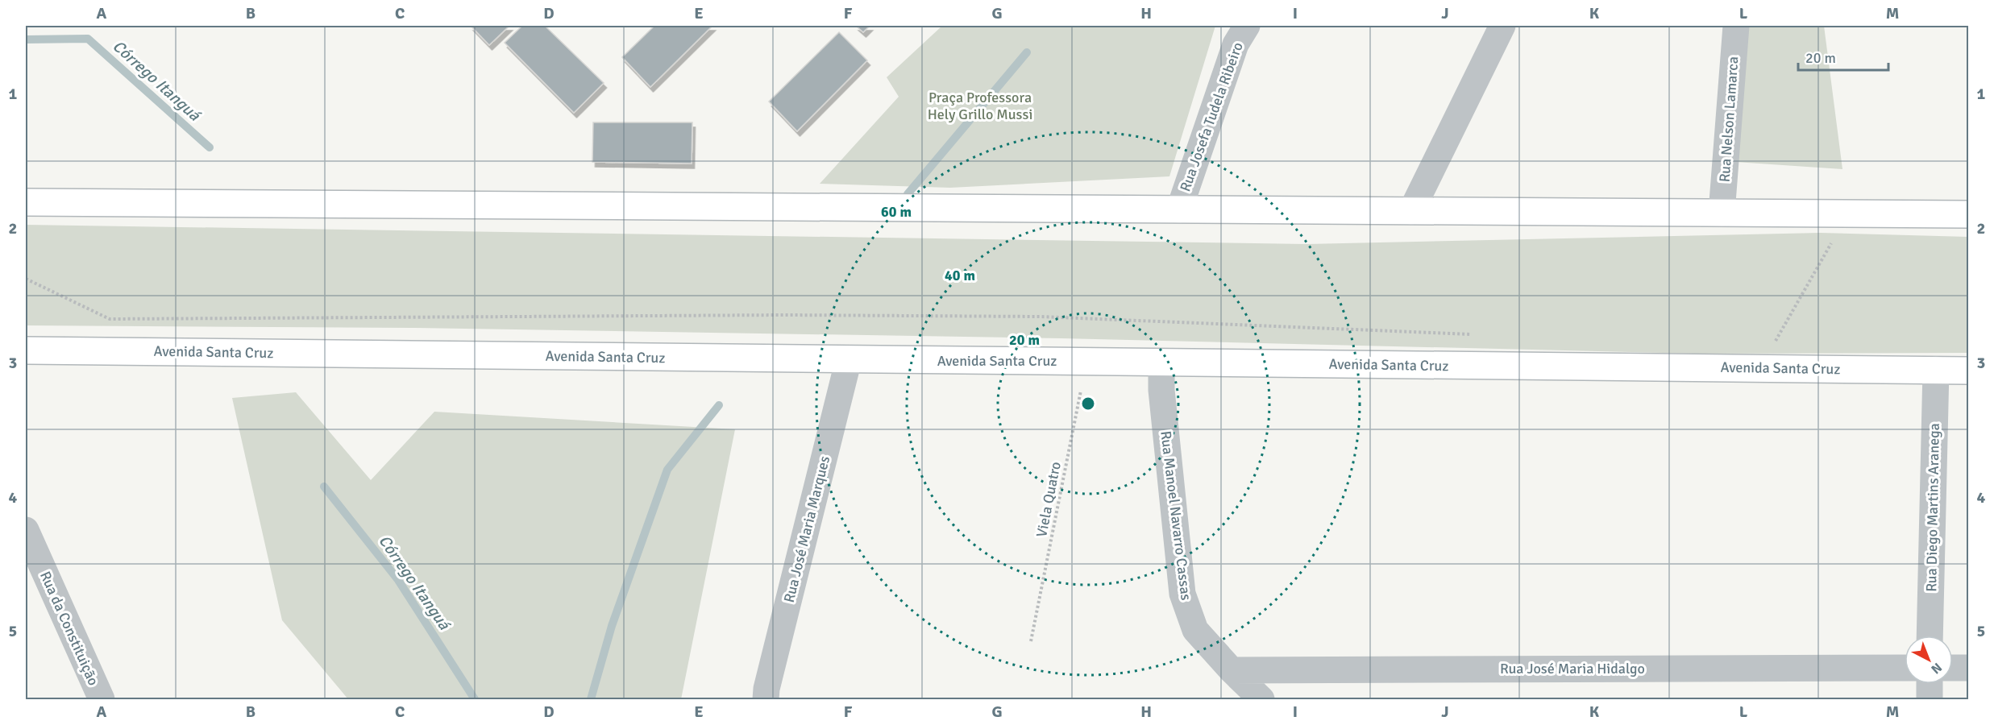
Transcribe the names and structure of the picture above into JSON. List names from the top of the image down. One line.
{"streets":{"main road":["Avenida Santa Cruz"],"street":["Rua Josefa Tudela Ribeiro","Rua Nelson Lamarca","Rua Diego Martins Aranega","Rua Manoel Navarro Cassas","Rua José Maria Marques","Rua da Constituição","Rua José Maria Hidalgo"],"path":["Viela Quatro"]},"crossings":[["Avenida Santa Cruz","Viela Quatro"],["Avenida Santa Cruz","Rua Diego Martins Aranega"],["Avenida Santa Cruz","Rua Manoel Navarro Cassas"],["Avenida Santa Cruz","Rua José Maria Marques"],["Rua Manoel Navarro Cassas","Rua José Maria Hidalgo"]],"water":["Córrego Itanguá"],"parks":["Praça Professora Hely Grillo Mussi"],"scale_bar":"20 m","north":"bottom right","grid":{"columns":["A","B","C","D","E","F","G","H","I","J","K","L","M"],"rows":["1","2","3","4","5"]},"rings":["60 m","40 m","20 m"]}
